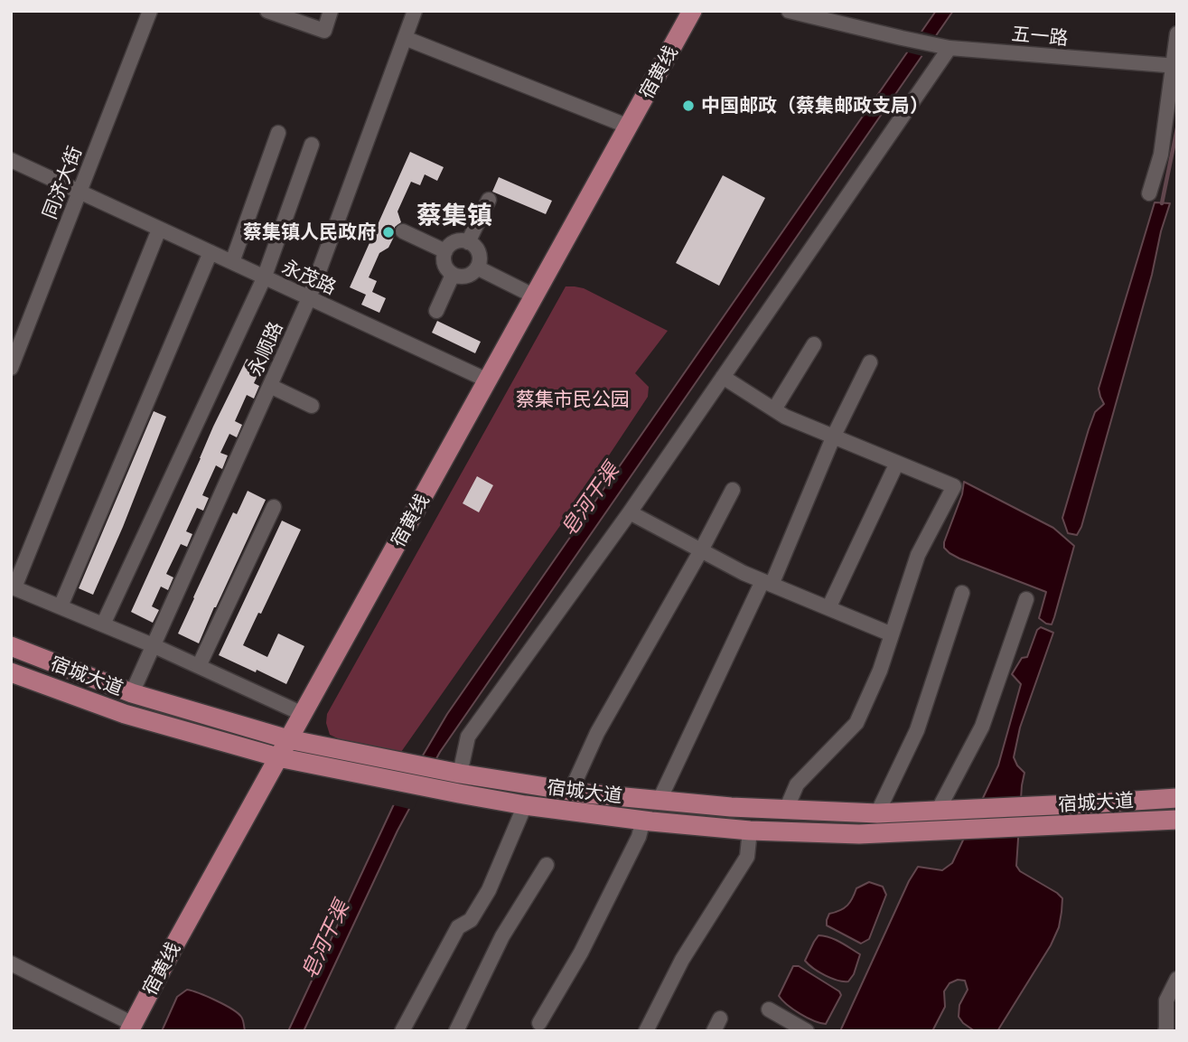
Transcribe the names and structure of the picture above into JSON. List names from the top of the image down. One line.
{"streets":{"main road":["宿黄线","宿城大道"],"street":["五一路","同济大街","永茂路","永顺路"]},"crossings":[["宿黄线","永茂路"],["宿黄线","宿城大道"],["同济大街","永茂路"],["永茂路","永顺路"],["永顺路","宿城大道"]],"districts":["蔡集镇"],"water":["皂河干渠"],"parks":["蔡集市民公园"],"places":["中国邮政（蔡集邮政支局）","蔡集镇人民政府"]}
